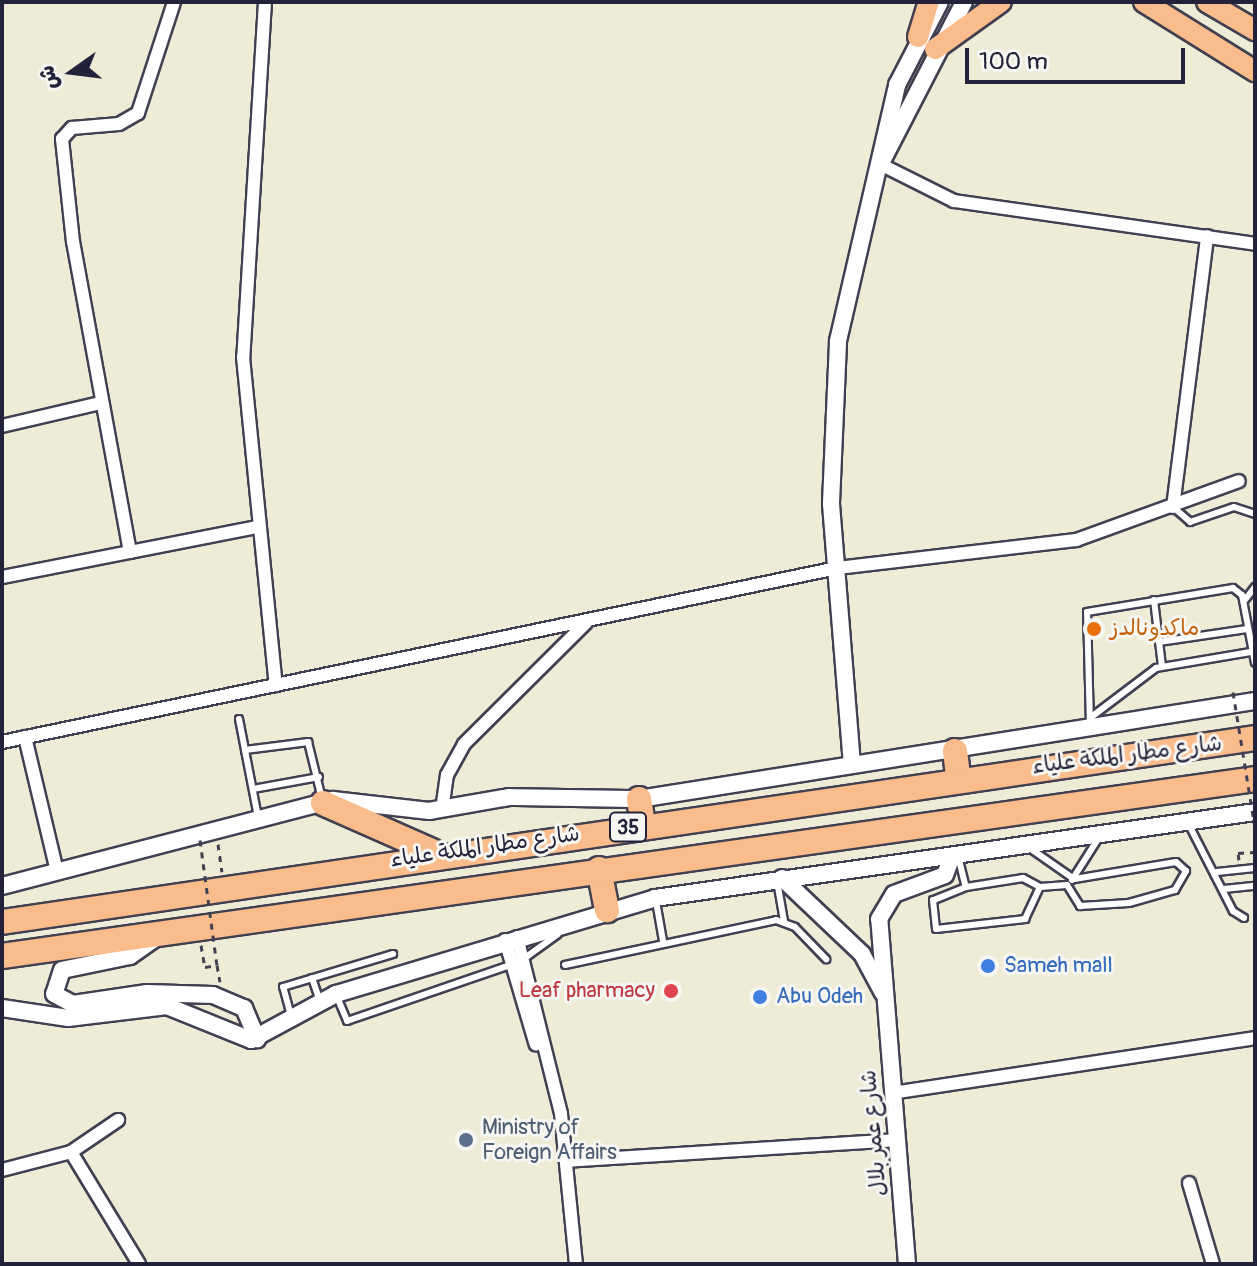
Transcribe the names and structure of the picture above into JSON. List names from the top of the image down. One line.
{"streets":{"highway":["شارع مطار الملكة علياء","35"],"street":["شارع عمر بلال"]},"places":["ماكدونالدز","Sameh mall","Leaf pharmacy","Abu Odeh","Ministry of Foreign Affairs"],"scale_bar":"100 m","north":"left"}
